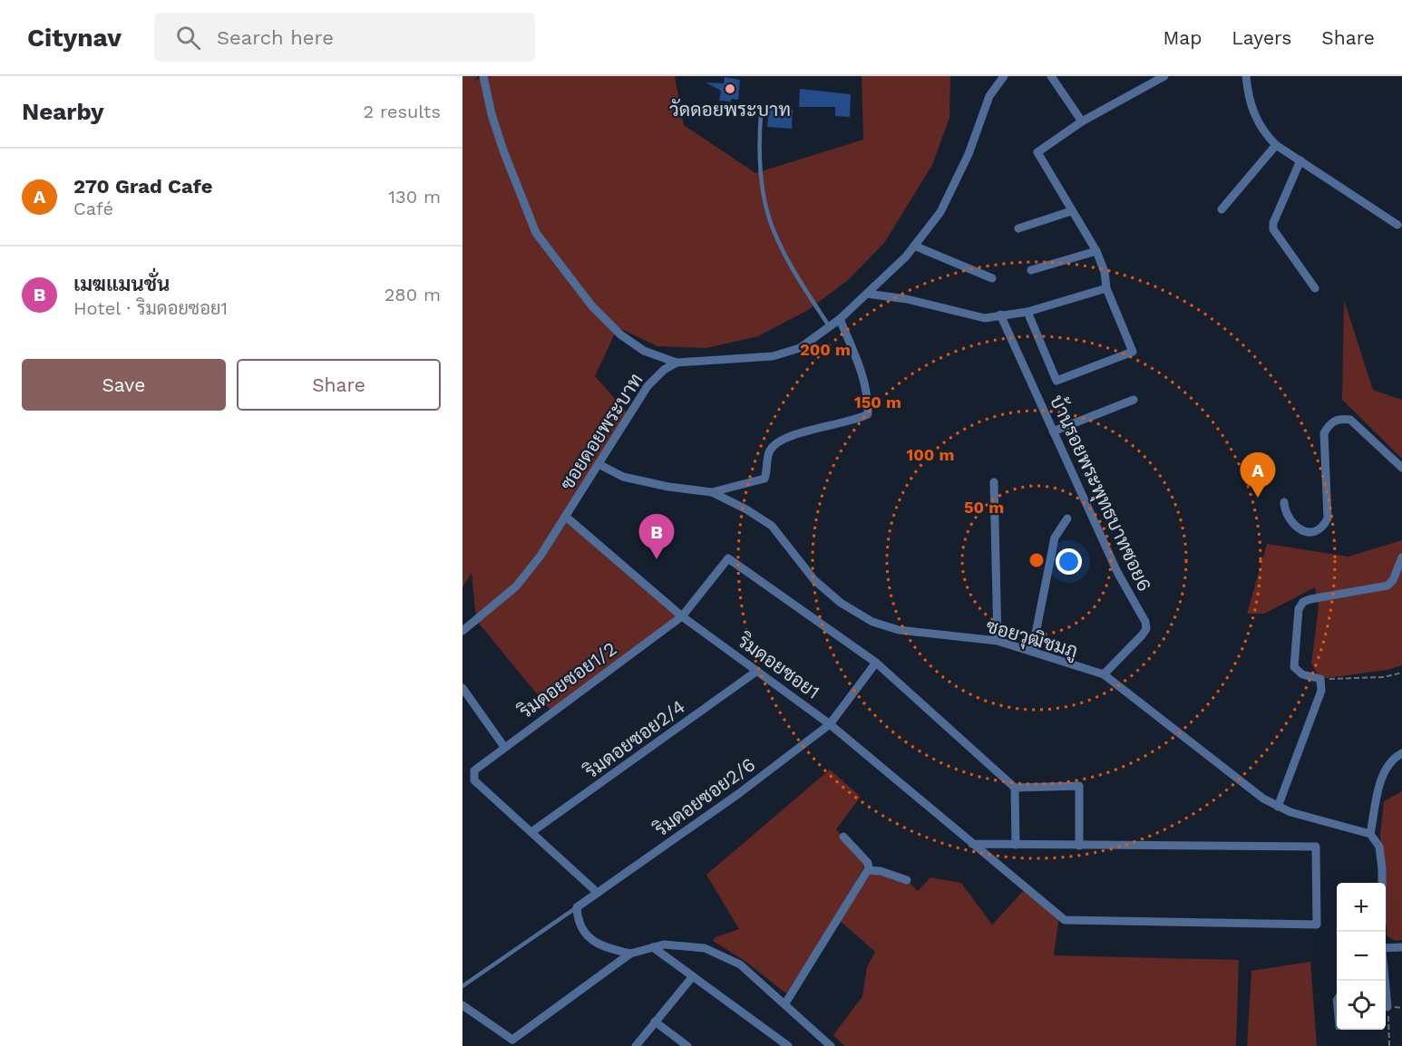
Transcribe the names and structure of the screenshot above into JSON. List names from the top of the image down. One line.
{"streets":{"street":["ซอยดอยพระบาท","บ้านรอยพระพุทธบาทซอย6","ซอยวุฒิชมภู","ริมดอยซอย1","ริมดอยซอย1/2","ริมดอยซอย2/4","ริมดอยซอย2/6"]},"crossings":[["ซอยดอยพระบาท","ซอยวุฒิชมภู"],["ซอยดอยพระบาท","ริมดอยซอย1"],["บ้านรอยพระพุทธบาทซอย6","ซอยวุฒิชมภู"],["ริมดอยซอย1","ริมดอยซอย1/2"],["ริมดอยซอย1","ริมดอยซอย2/4"],["ริมดอยซอย1","ริมดอยซอย2/6"],["ริมดอยซอย1/2","ริมดอยซอย2/4"],["ริมดอยซอย1/2","ริมดอยซอย2/6"]],"places":["วัดดอยพระบาท"],"page":{"header":"Citynav","search":"Search here","nav":["Map","Layers","Share"],"heading":["Nearby","2 results"],"list":[{"mark":"A","name":"270 Grad Cafe","note":"Café","value":"130 m"},{"mark":"B","name":"เมฆแมนชั่น","note":"Hotel · ริมดอยซอย1","value":"280 m"}],"buttons":["Save","Share"],"pins":["A","B"],"map_buttons":["+","−"]},"rings":["200 m","150 m","100 m","50 m"]}
